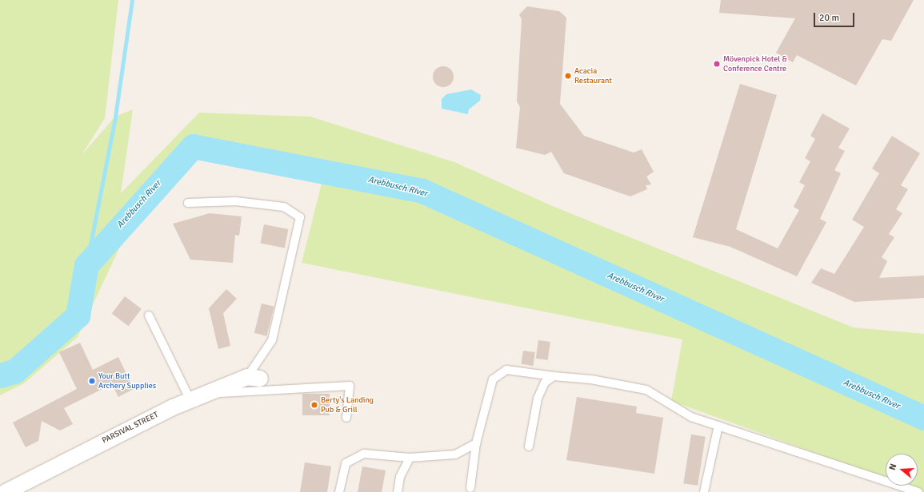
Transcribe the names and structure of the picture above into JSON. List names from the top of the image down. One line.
{"streets":{"street":["PARSIVAL STREET"]},"water":["Arebbusch River"],"places":["Mövenpick Hotel & Conference Centre","Acacia Restaurant","Your Butt Archery Supplies","Berty's Landing Pub & Grill"],"scale_bar":"20 m","north":"left"}
